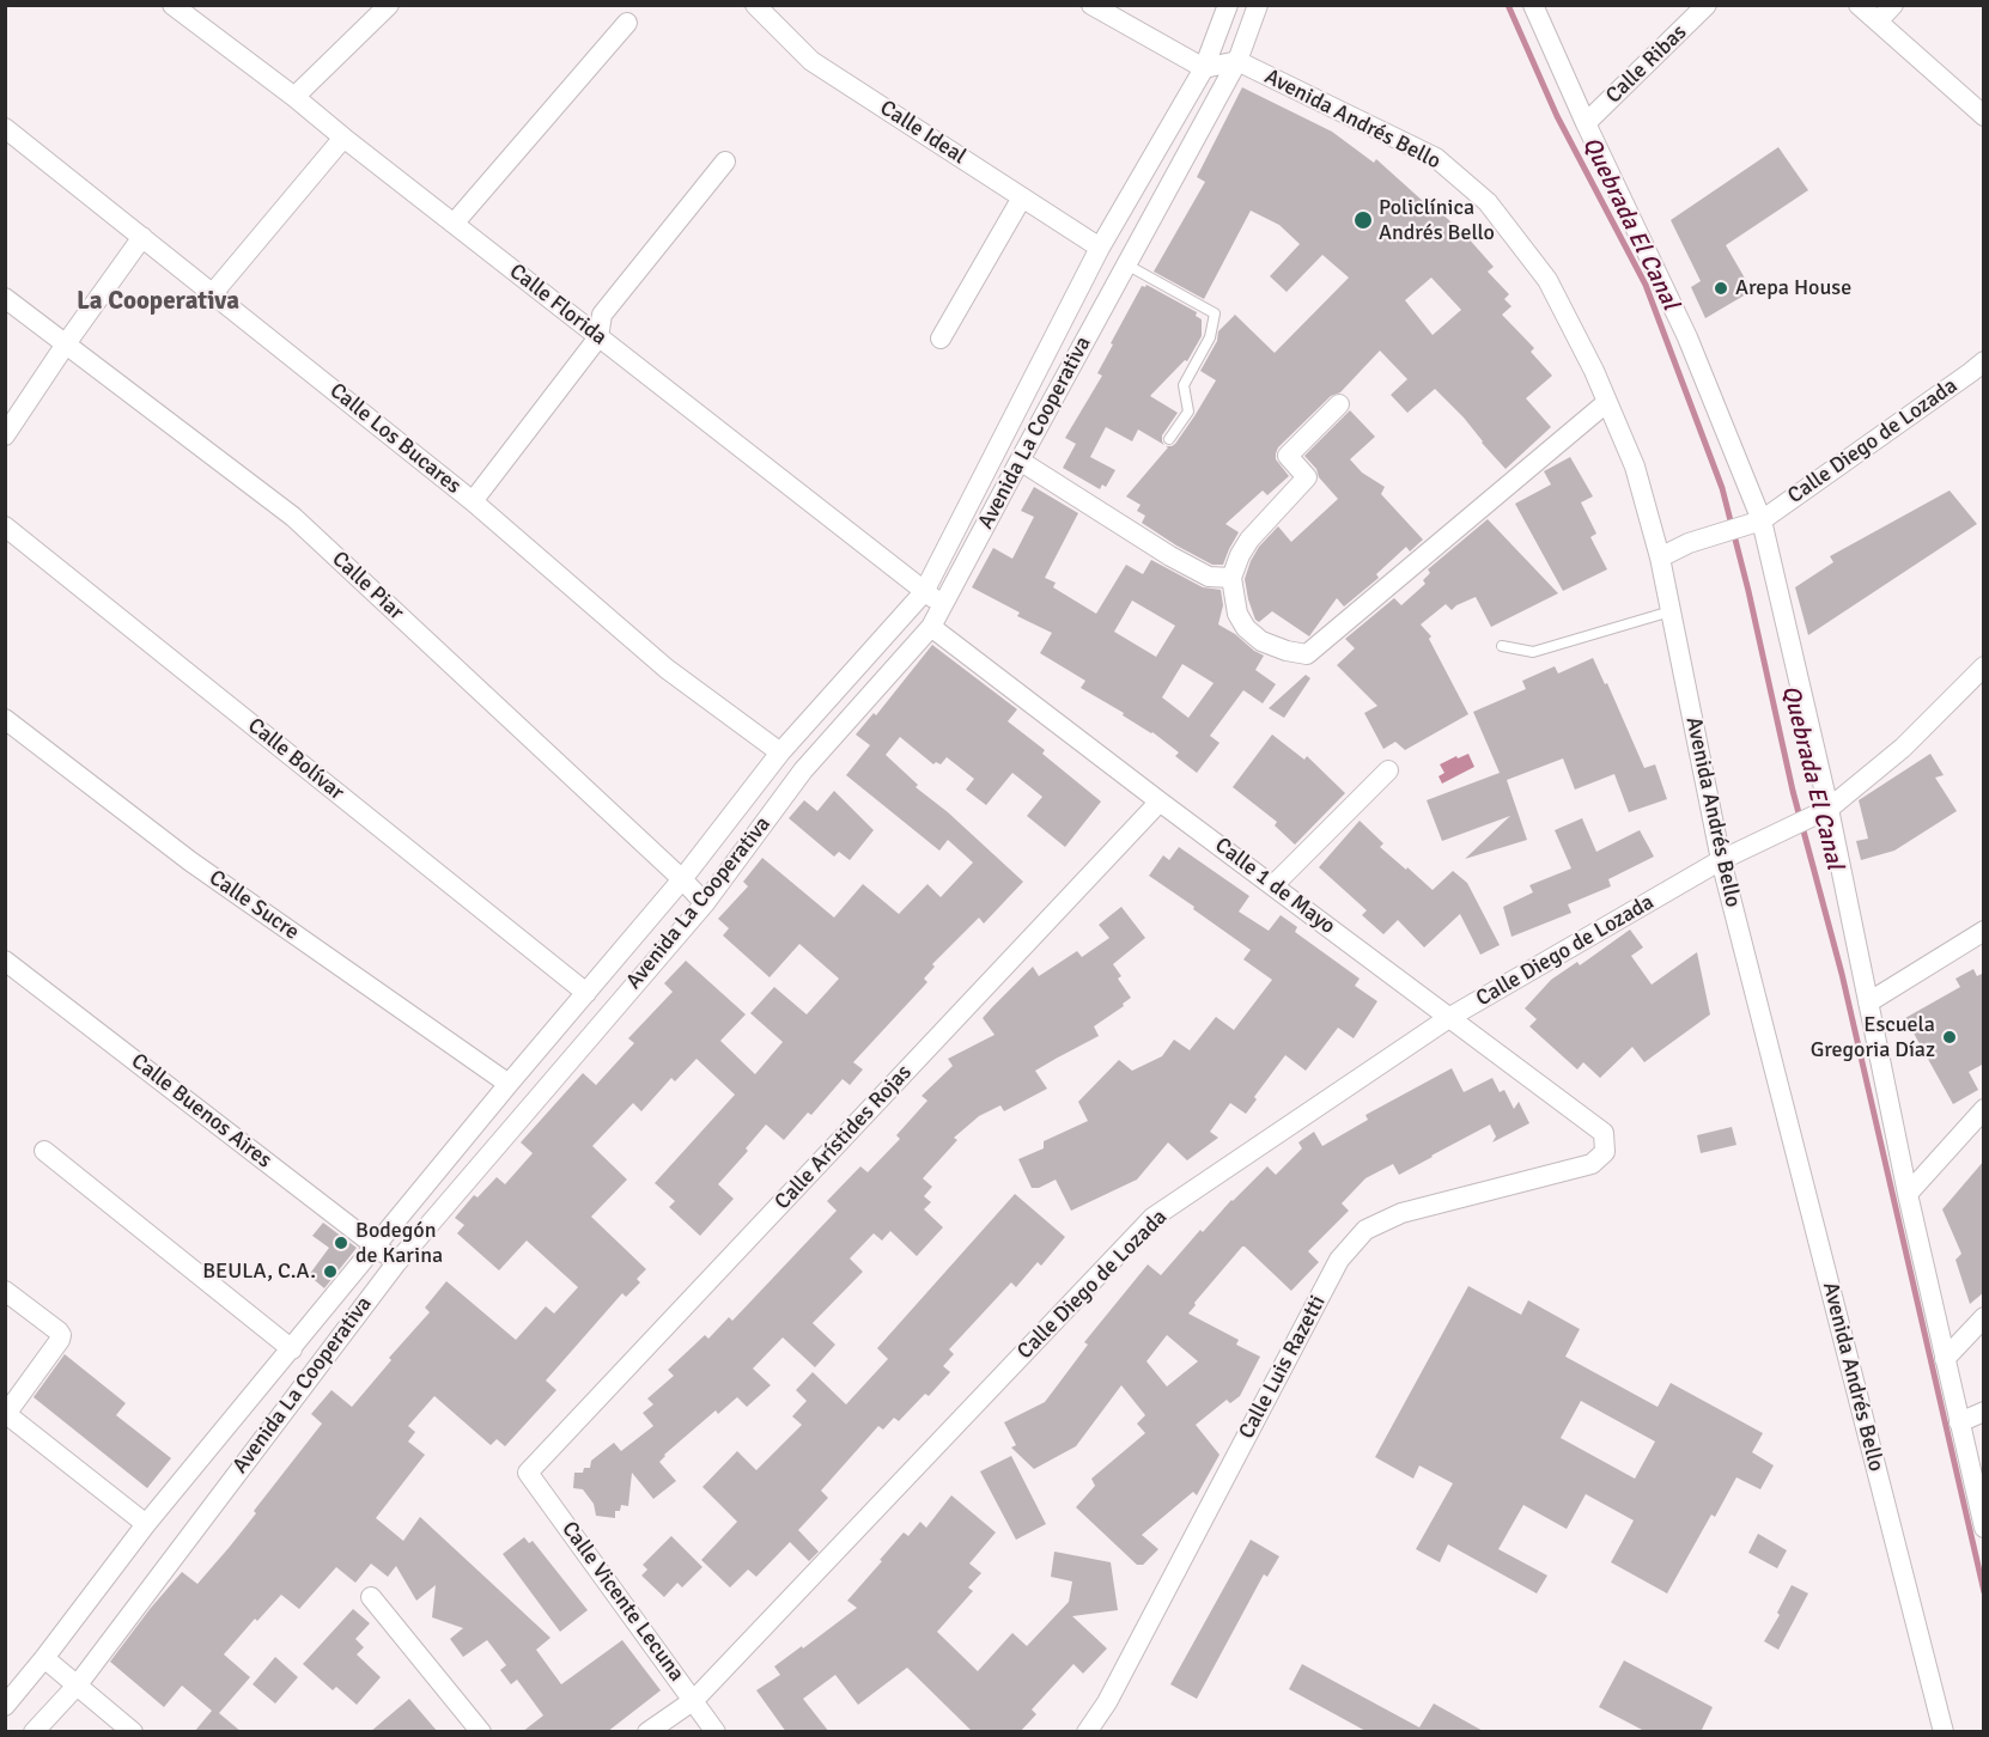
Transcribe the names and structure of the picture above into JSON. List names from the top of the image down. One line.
{"streets":{"street":["Calle Ribas","Avenida Andrés Bello","Calle Ideal","Calle Florida","Avenida La Cooperativa","Calle Los Bucares","Calle Diego de Lozada","Calle Piar","Calle Bolívar","Calle 1 de Mayo","Calle Sucre","Calle Buenos Aires","Calle Arístides Rojas","Calle Luis Razetti","Calle Vicente Lecuna"]},"crossings":[["Avenida Andrés Bello","Avenida La Cooperativa"],["Avenida Andrés Bello","Calle Diego de Lozada"],["Calle Ideal","Avenida La Cooperativa"],["Calle Florida","Avenida La Cooperativa"],["Avenida La Cooperativa","Calle Los Bucares"],["Avenida La Cooperativa","Calle Piar"],["Avenida La Cooperativa","Calle Bolívar"],["Avenida La Cooperativa","Calle 1 de Mayo"],["Avenida La Cooperativa","Calle Sucre"],["Avenida La Cooperativa","Calle Buenos Aires"],["Calle Diego de Lozada","Calle 1 de Mayo"],["Calle Diego de Lozada","Calle Vicente Lecuna"],["Calle 1 de Mayo","Calle Arístides Rojas"],["Calle 1 de Mayo","Calle Luis Razetti"],["Calle Arístides Rojas","Calle Vicente Lecuna"]],"districts":["La Cooperativa"],"water":["Quebrada El Canal"],"places":["Policlínica Andrés Bello","Arepa House","Escuela Gregoria Díaz","Bodegón de Karina","BEULA, C.A."]}
